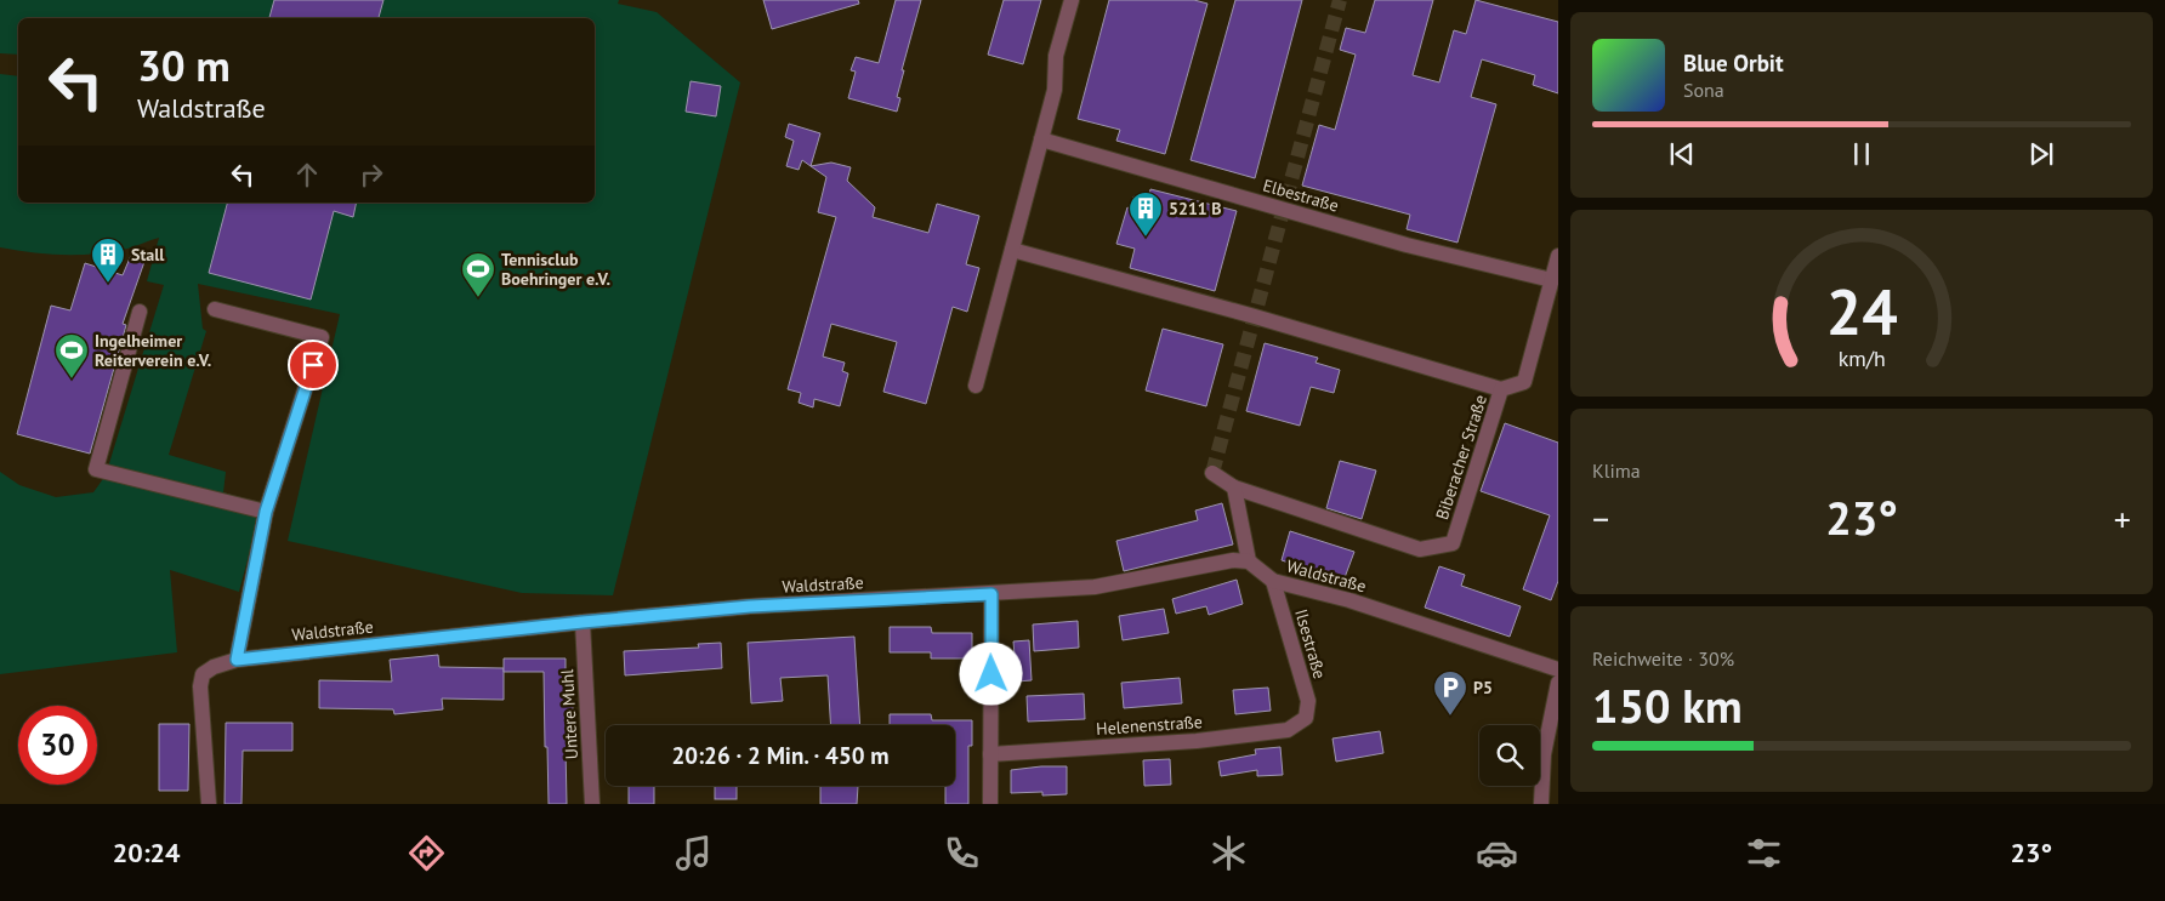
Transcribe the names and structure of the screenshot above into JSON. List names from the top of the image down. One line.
{"streets":{"street":["Elbestraße","Biberacher Straße","Waldstraße","Ilsestraße","Untere Muhl","Helenenstraße"]},"crossings":[["Elbestraße","Biberacher Straße"],["Waldstraße","Ilsestraße"],["Waldstraße","Untere Muhl"],["Ilsestraße","Helenenstraße"]],"places":{"building":["5211 B","Stall"],"sports":["Tennisclub Boehringer e.V.","Ingelheimer Reiterverein e.V."],"parking":["P5"]},"page":{"turn":["30 m","Waldstraße"],"song":["Blue Orbit","Sona"],"tile":["Klima",["Reichweite · 30%","150 km"]],"heat":["−","23°","+"],"limit":"30","trip":"20:26 · 2 Min. · 450 m","tabs":["20:24","23°"],"gauge":["24","km/h"]}}
